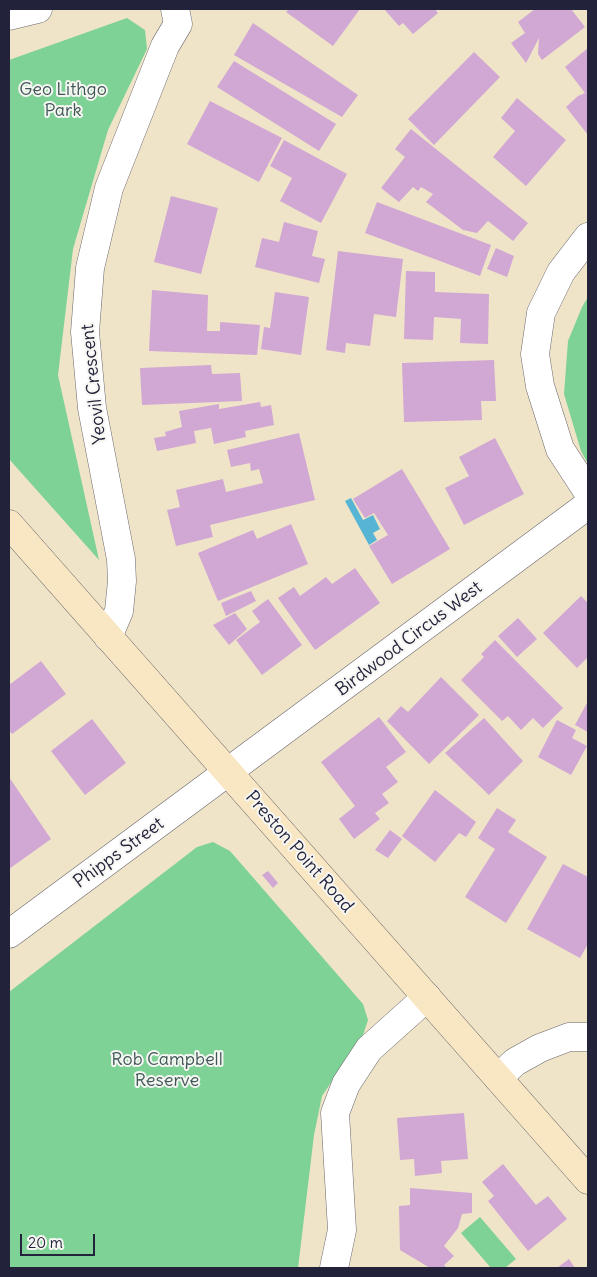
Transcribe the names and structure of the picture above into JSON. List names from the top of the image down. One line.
{"streets":{"main road":["Preston Point Road"],"street":["Yeovil Crescent","Birdwood Circus West","Phipps Street"]},"crossings":[["Yeovil Crescent","Preston Point Road"],["Birdwood Circus West","Preston Point Road"],["Birdwood Circus West","Phipps Street"],["Preston Point Road","Phipps Street"]],"parks":["Geo Lithgo Park","Rob Campbell Reserve"],"scale_bar":"20 m"}
